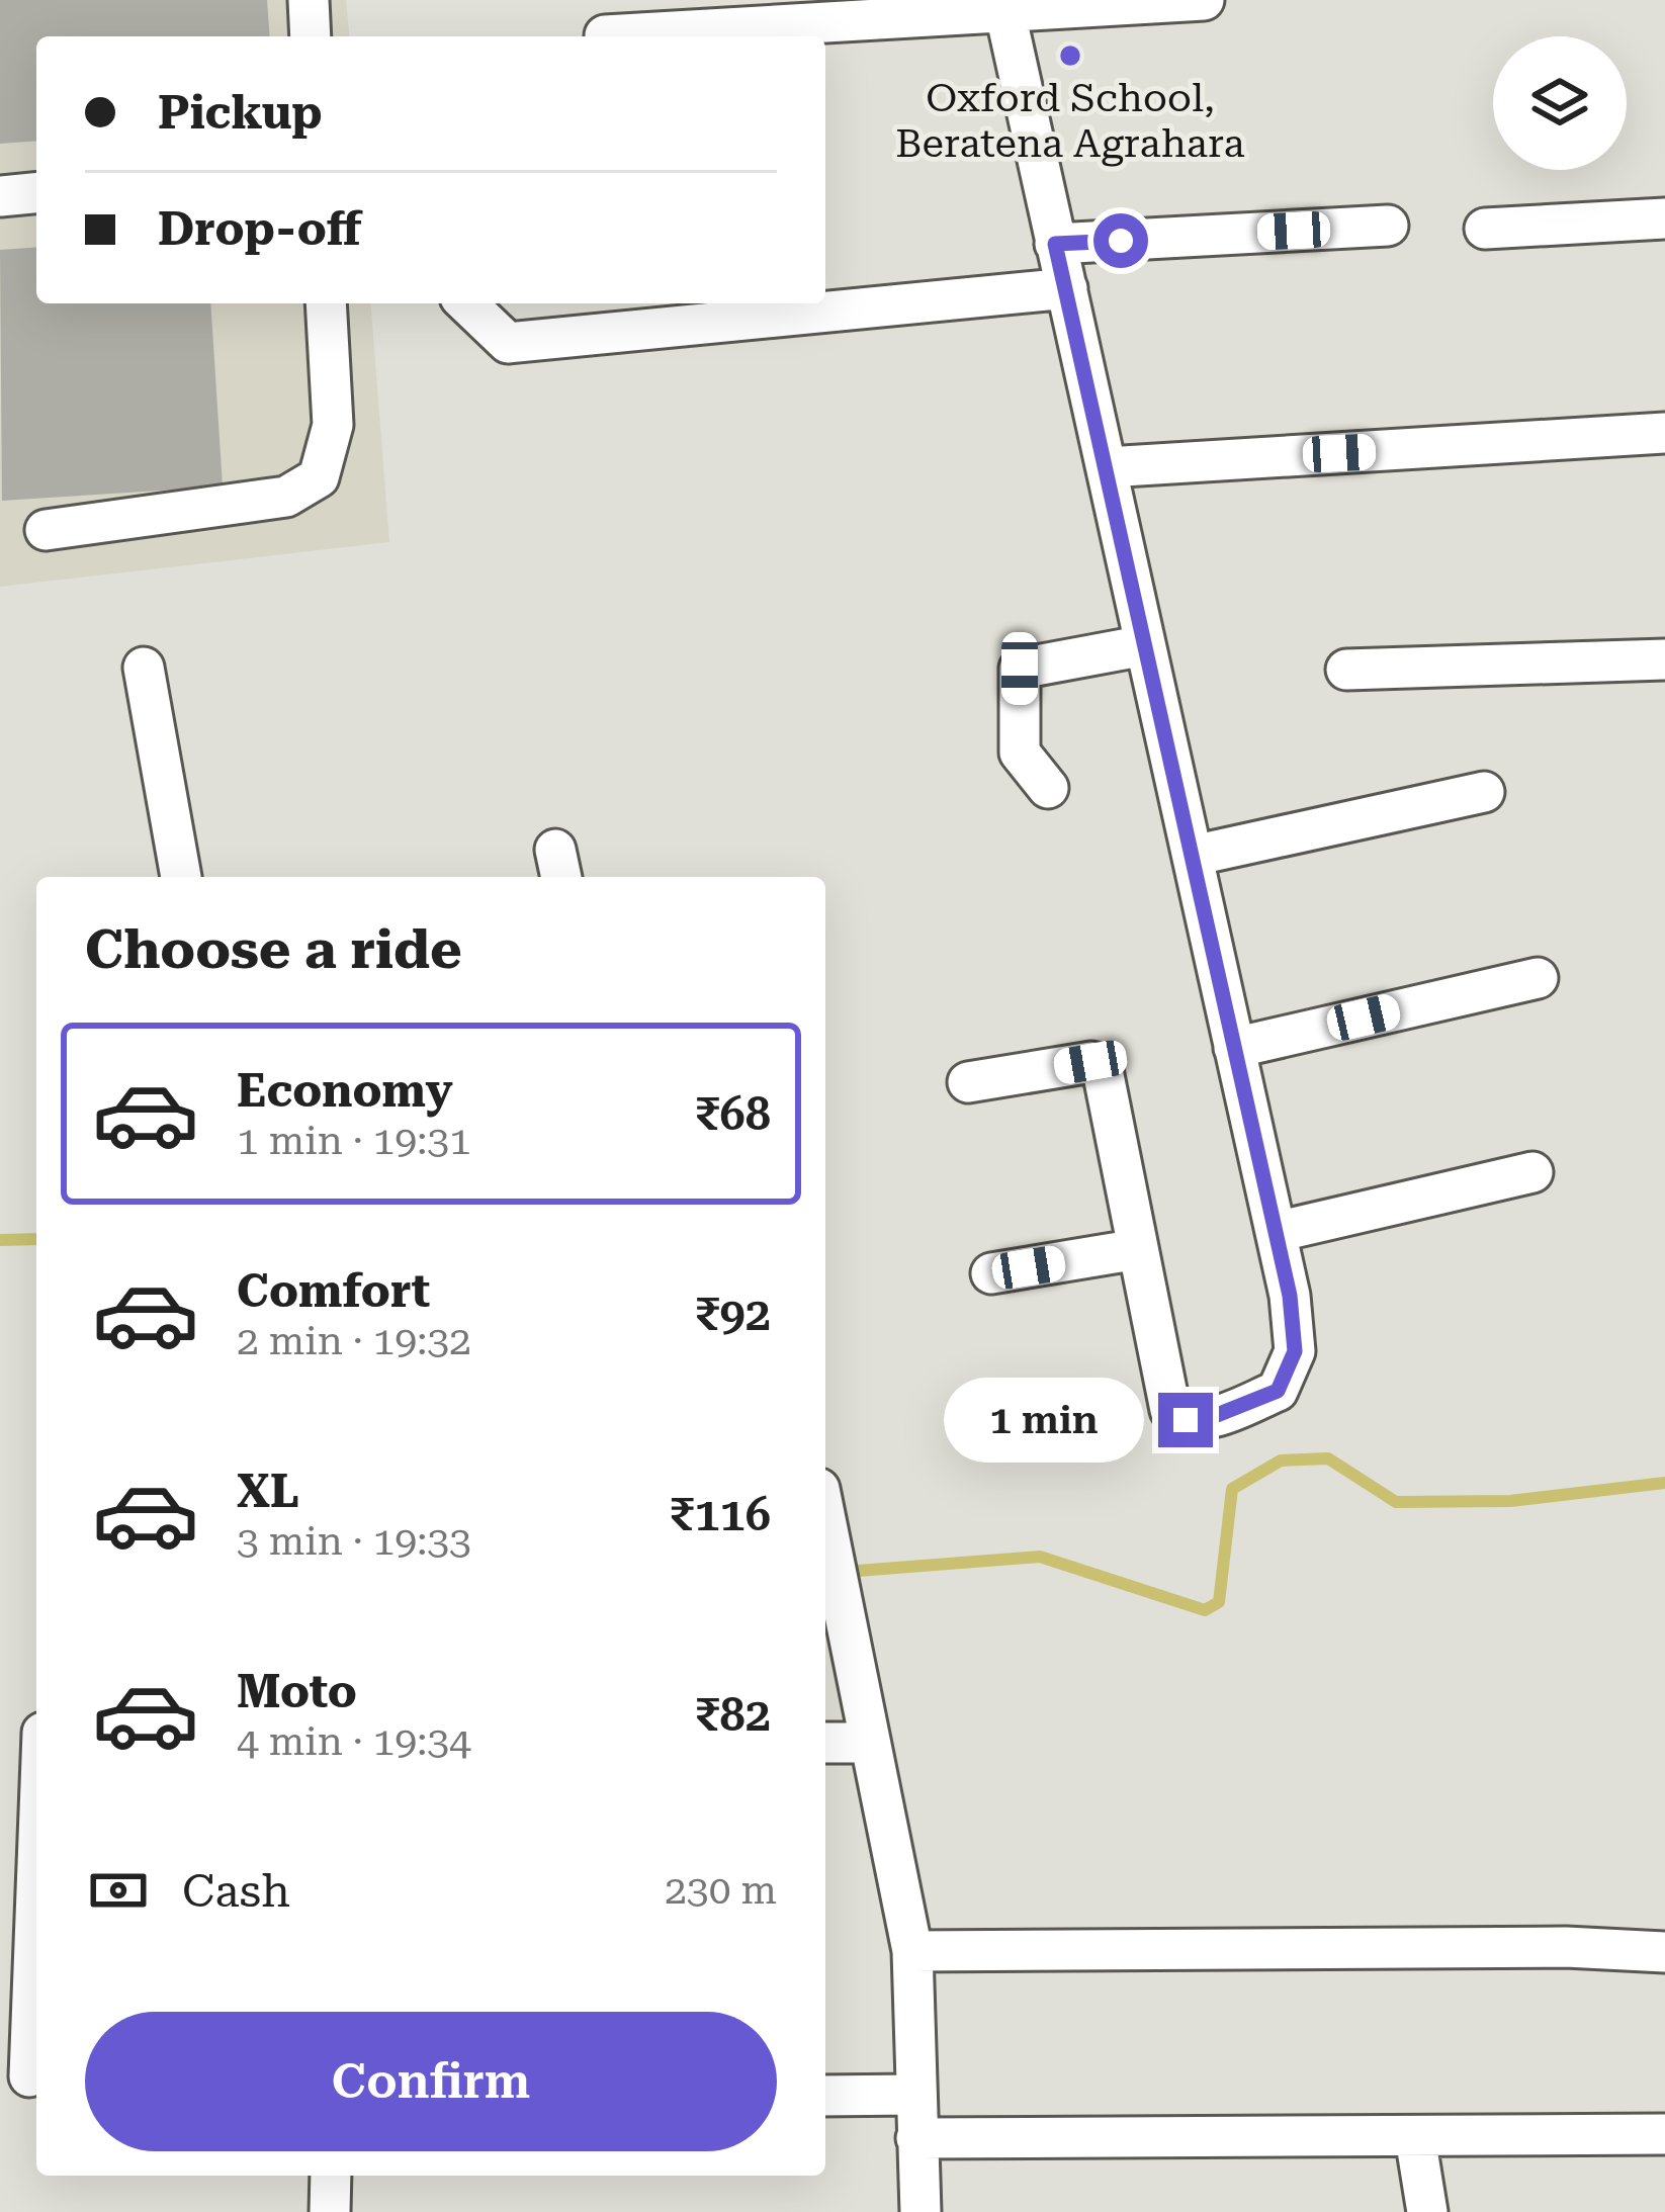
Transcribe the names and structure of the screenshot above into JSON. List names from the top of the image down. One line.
{"places":["Oxford School, Beratena Agrahara"],"page":{"banner":["Pickup","Drop-off"],"heading":"Choose a ride","list":[{"name":"Economy","note":"1 min · 19:31","value":"₹68"},{"name":"Comfort","note":"2 min · 19:32","value":"₹92"},{"name":"XL","note":"3 min · 19:33","value":"₹116"},{"name":"Moto","note":"4 min · 19:34","value":"₹82"}],"bubble":"1 min","pay":["Cash","230 m"],"buttons":"Confirm"}}
